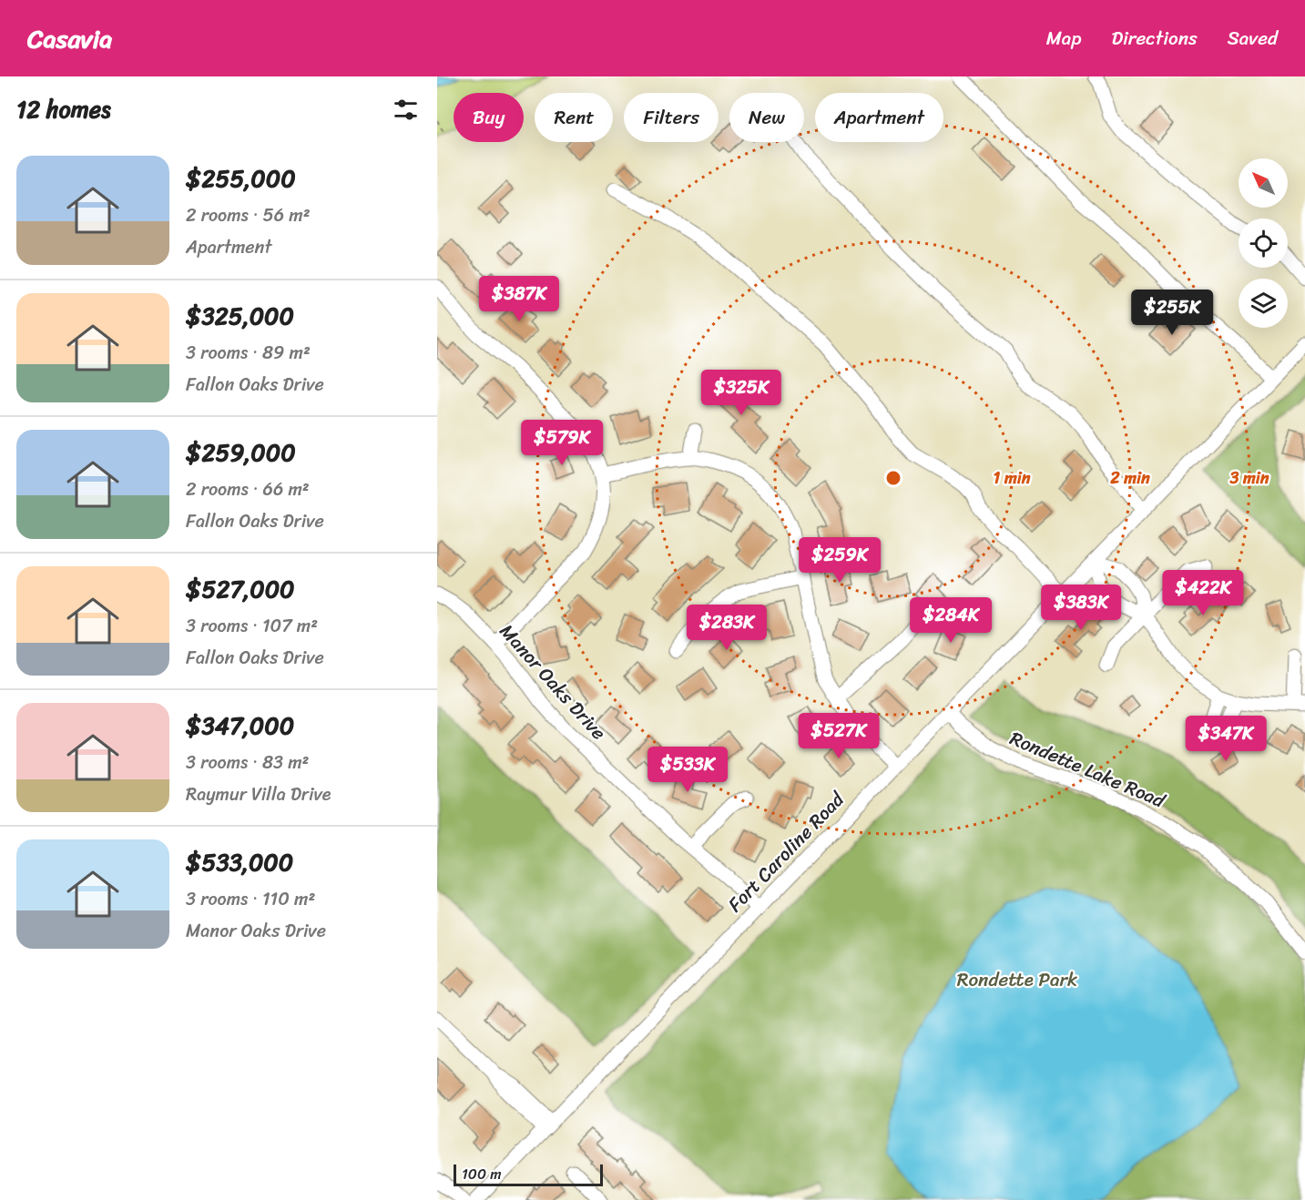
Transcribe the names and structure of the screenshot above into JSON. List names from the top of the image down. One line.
{"streets":{"street":["Manor Oaks Drive","Rondette Lake Road","Fort Caroline Road"]},"crossings":[["Manor Oaks Drive","Fort Caroline Road"],["Rondette Lake Road","Fort Caroline Road"]],"parks":["Rondette Park"],"scale_bar":"100 m","north":"top left","page":{"header":"Casavia","nav":["Map","Directions","Saved"],"heading":"12 homes","chip":["Buy","Rent","Filters","New","Apartment"],"list":[{"name":"$255,000","note":"2 rooms · 56 m² · Apartment"},{"name":"$325,000","note":"3 rooms · 89 m² · Fallon Oaks Drive"},{"name":"$259,000","note":"2 rooms · 66 m² · Fallon Oaks Drive"},{"name":"$527,000","note":"3 rooms · 107 m² · Fallon Oaks Drive"},{"name":"$347,000","note":"3 rooms · 83 m² · Raymur Villa Drive"},{"name":"$533,000","note":"3 rooms · 110 m² · Manor Oaks Drive"}],"price":["$387K","$255K","$325K","$579K","$259K","$422K","$383K","$284K","$283K","$527K","$347K","$533K"],"scale":"100 m"},"rings":["1 min","2 min","3 min"]}
